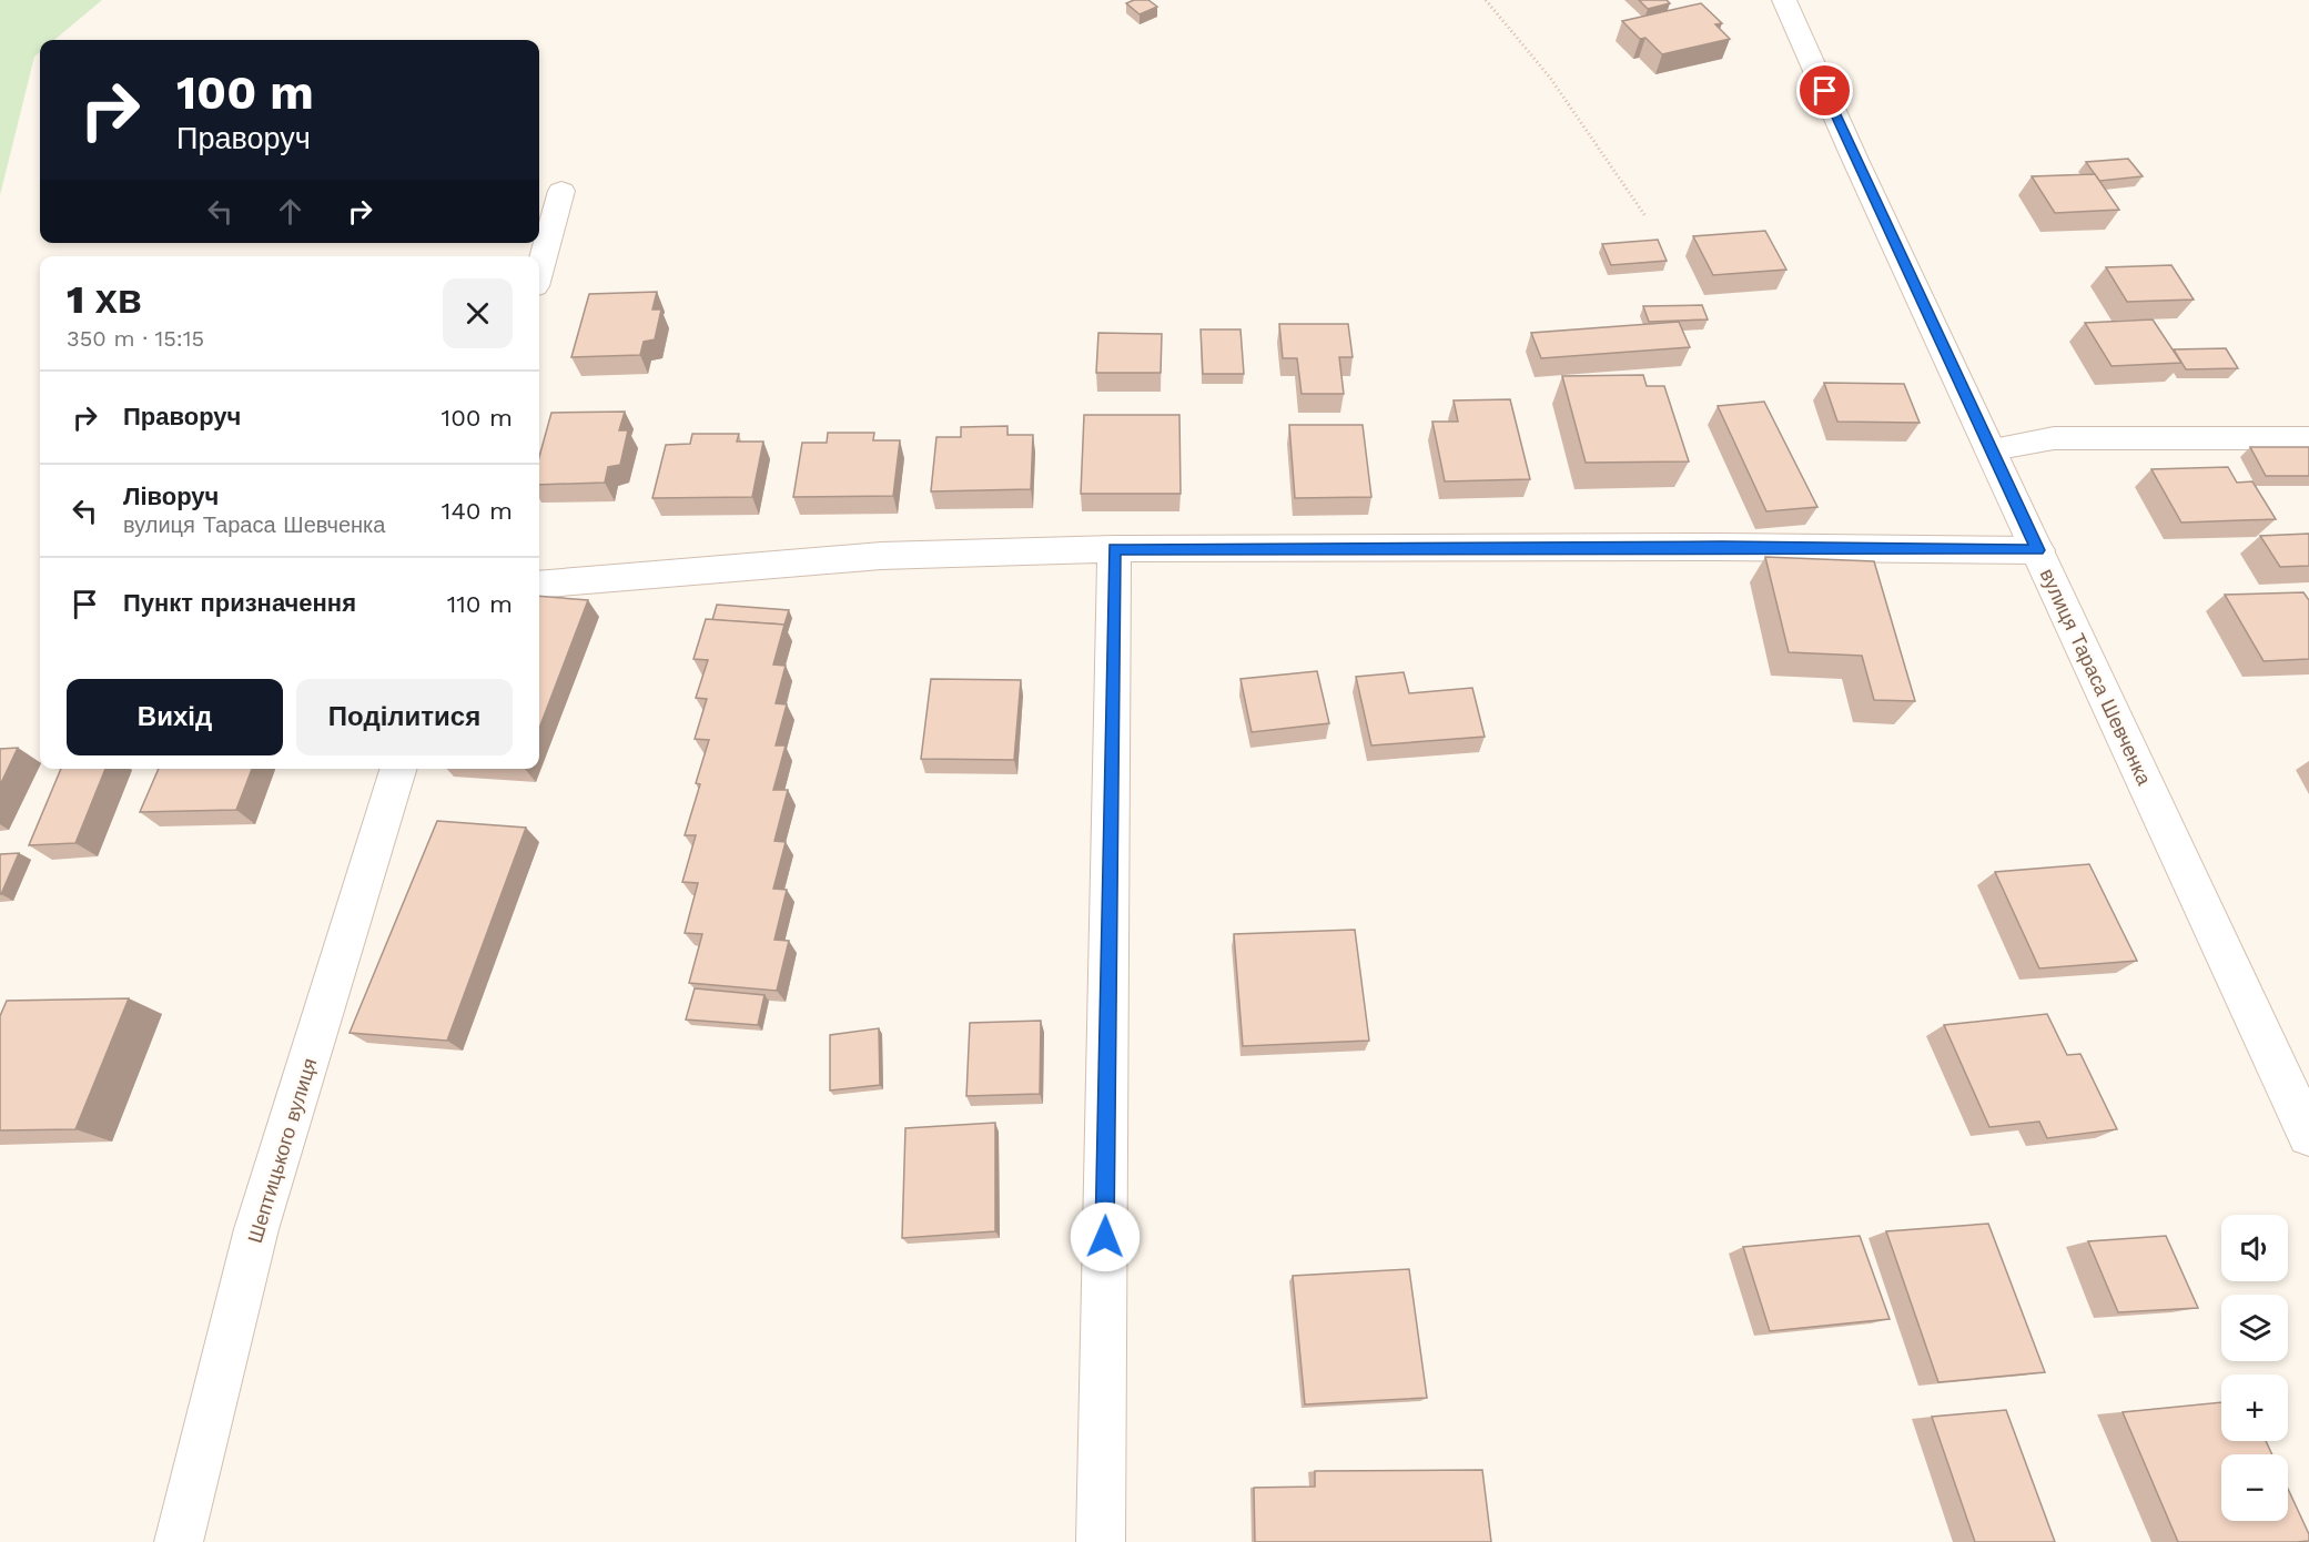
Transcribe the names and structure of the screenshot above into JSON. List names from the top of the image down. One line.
{"streets":{"street":["вулиця Тараса Шевченка","Шептицького вулиця"]},"page":{"turn":["100 m","Праворуч"],"heading":["1 хв","350 m · 15:15"],"list":[{"name":"Праворуч","value":"100 m"},{"name":"Ліворуч","note":"вулиця Тараса Шевченка","value":"140 m"},{"name":"Пункт призначення","value":"110 m"}],"buttons":["Вихід","Поділитися"],"map_buttons":["+","−"]}}
